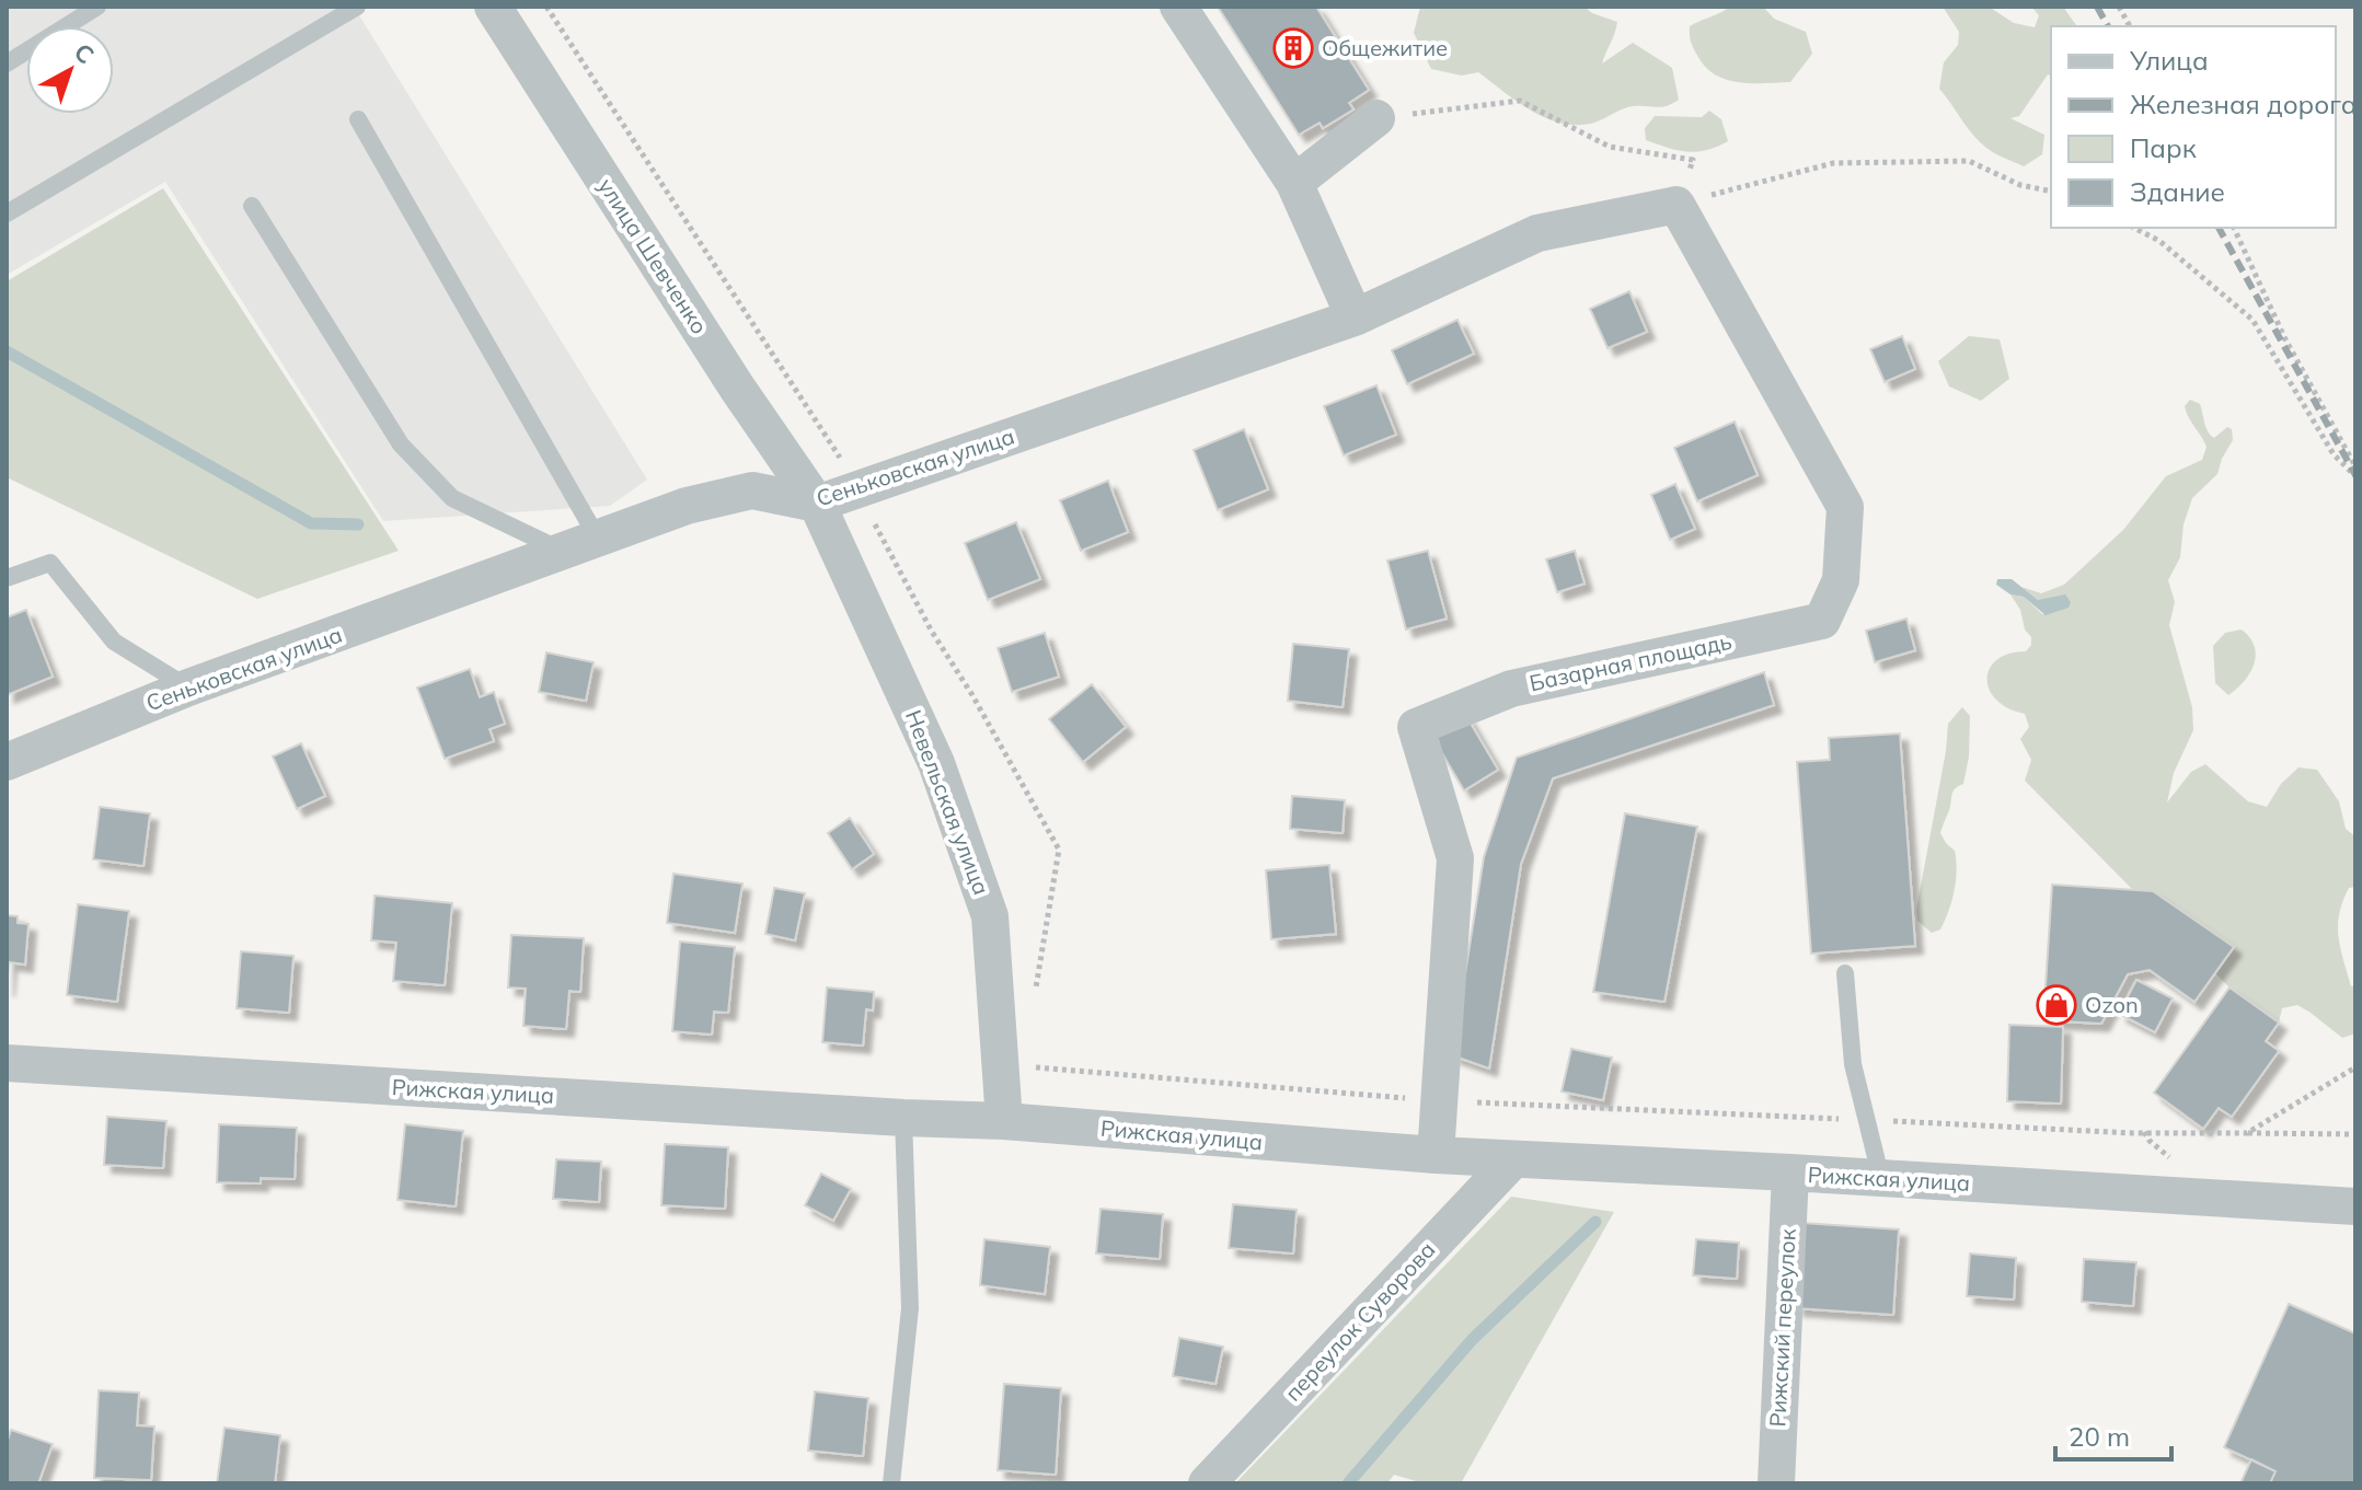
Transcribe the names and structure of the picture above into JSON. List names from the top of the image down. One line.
{"streets":{"street":["улица Шевченко","Сеньковская улица","Базарная площадь","Невельская улица","Рижская улица","переулок Суворова","Рижский переулок"]},"crossings":[["улица Шевченко","Сеньковская улица"],["улица Шевченко","Невельская улица"],["Сеньковская улица","Базарная площадь"],["Сеньковская улица","Невельская улица"],["Базарная площадь","Рижская улица"],["Невельская улица","Рижская улица"],["Рижская улица","переулок Суворова"],["Рижская улица","Рижский переулок"]],"places":{"building":["Общежитие"],"shop":["Ozon"]},"legend":["Улица","Железная дорога","Парк","Здание"],"scale_bar":"20 m","north":"top right"}
